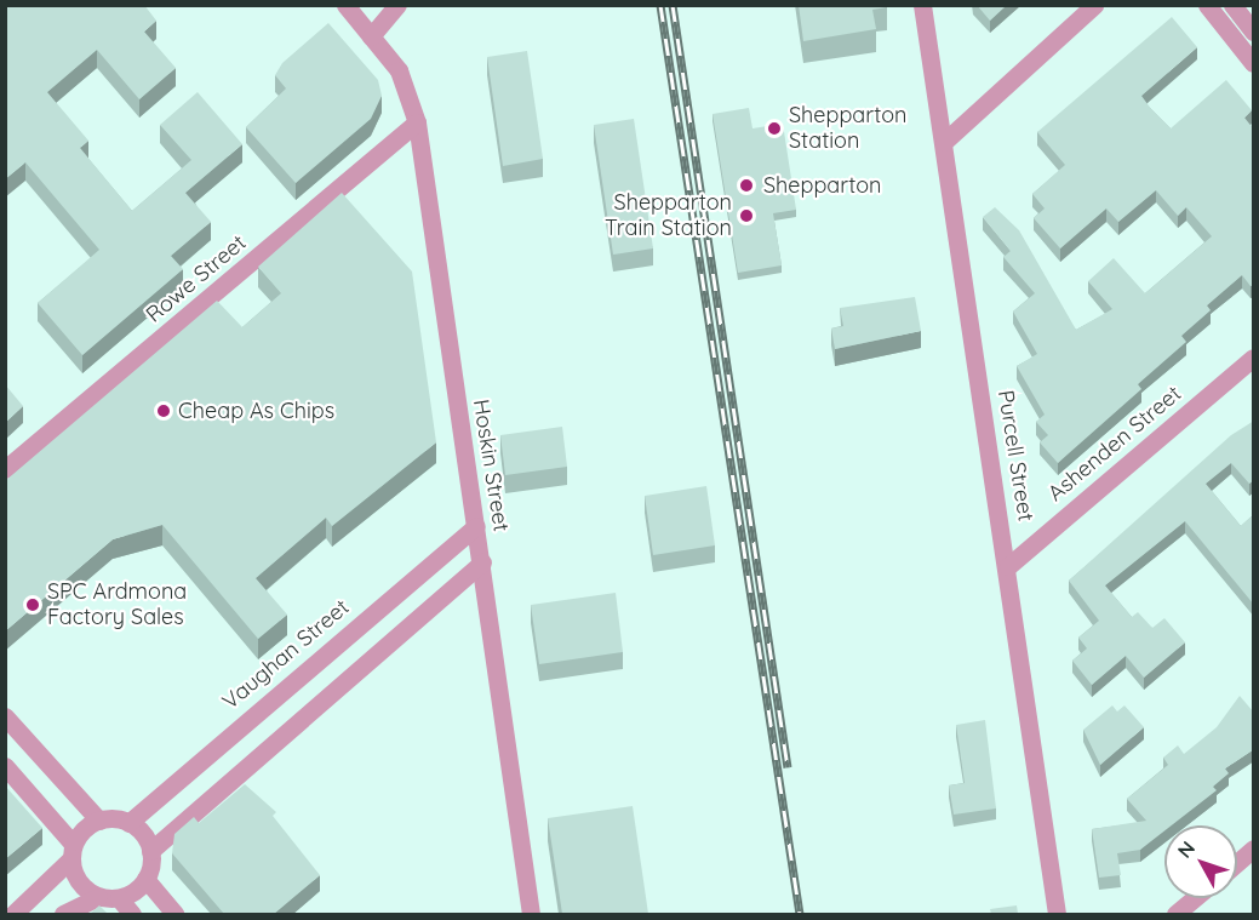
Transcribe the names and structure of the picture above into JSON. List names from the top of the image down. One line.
{"streets":{"street":["Rowe Street","Ashenden Street","Purcell Street","Hoskin Street","Vaughan Street"]},"crossings":[["Rowe Street","Hoskin Street"],["Ashenden Street","Purcell Street"],["Hoskin Street","Vaughan Street"]],"places":["Shepparton Station","Shepparton","Shepparton Train Station","Cheap As Chips","SPC Ardmona Factory Sales"],"north":"top left"}
